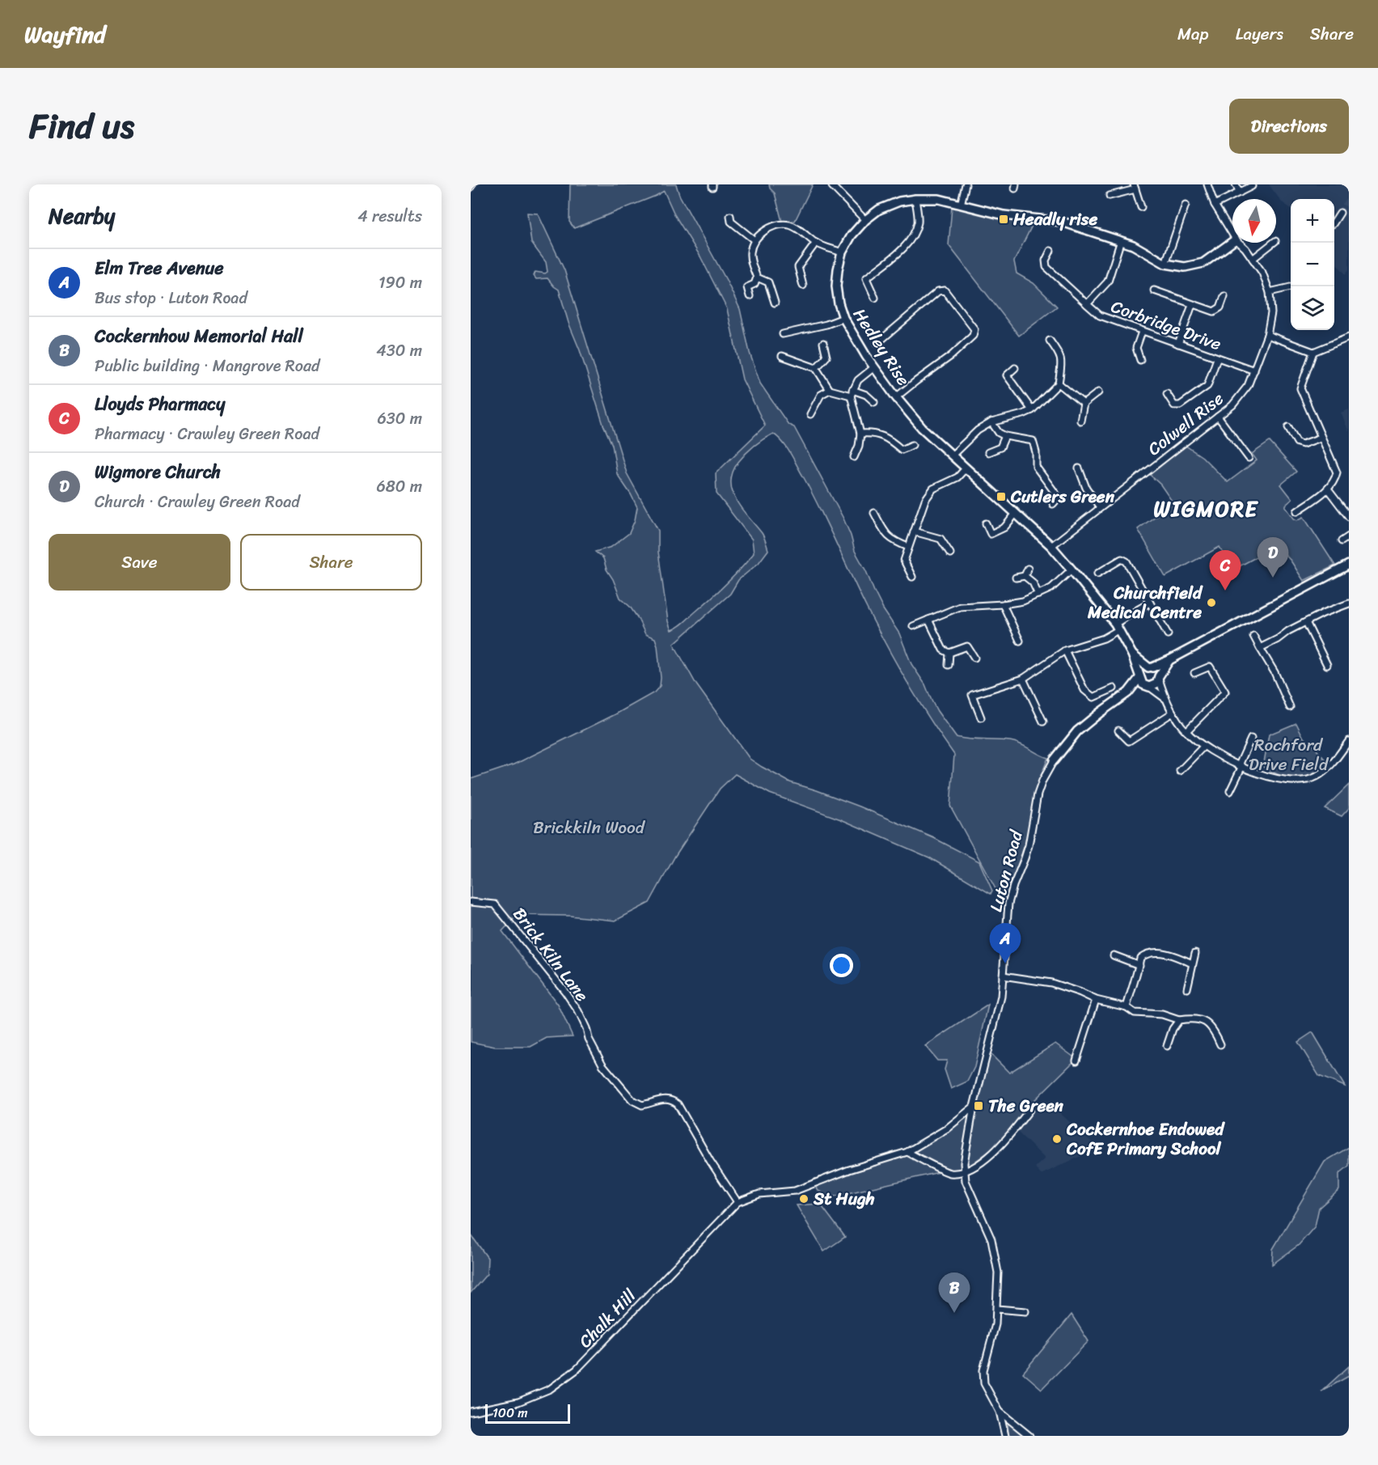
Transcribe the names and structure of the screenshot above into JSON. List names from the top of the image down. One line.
{"streets":{"street":["Corbridge Drive","Hedley Rise","Colwell Rise","Luton Road","Brick Kiln Lane","Chalk Hill"]},"crossings":[["Corbridge Drive","Hedley Rise"],["Corbridge Drive","Colwell Rise"],["Hedley Rise","Colwell Rise"],["Brick Kiln Lane","Chalk Hill"]],"districts":["WIGMORE"],"parks":["Rochford Drive Field","Brickkiln Wood"],"places":{"transit":["Headly rise","Cutlers Green","The Green"],"other":["Churchfield Medical Centre","Cockernhoe Endowed CofE Primary School","St Hugh"]},"scale_bar":"100 m","north":"bottom","page":{"header":"Wayfind","nav":["Map","Layers","Share"],"title":"Find us","buttons":["Directions",["Save","Share"]],"heading":["Nearby","4 results"],"map_buttons":["+","−"],"list":[{"mark":"A","name":"Elm Tree Avenue","note":"Bus stop · Luton Road","value":"190 m"},{"mark":"B","name":"Cockernhow Memorial Hall","note":"Public building · Mangrove Road","value":"430 m"},{"mark":"C","name":"Lloyds Pharmacy","note":"Pharmacy · Crawley Green Road","value":"630 m"},{"mark":"D","name":"Wigmore Church","note":"Church · Crawley Green Road","value":"680 m"}],"pins":["D","C","A","B"],"scale":"100 m"}}
